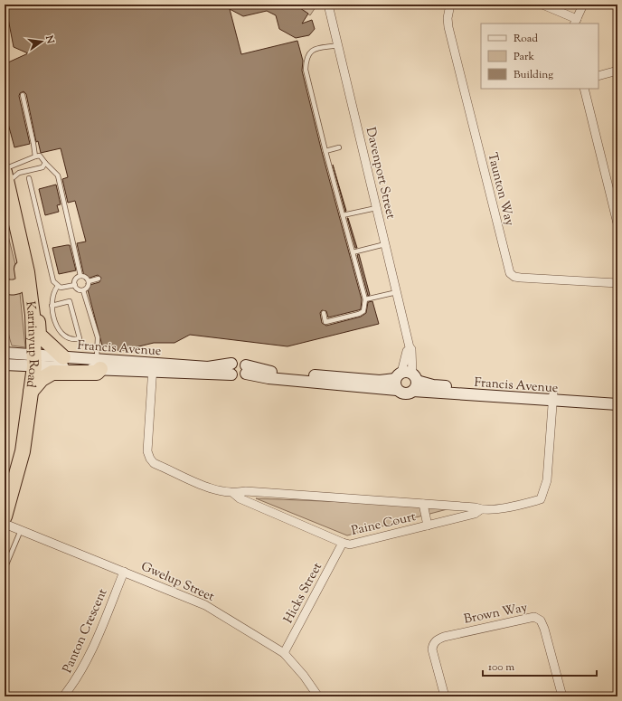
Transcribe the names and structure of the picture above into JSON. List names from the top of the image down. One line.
{"streets":{"highway":["Karrinyup Road"],"street":["Davenport Street","Taunton Way","Francis Avenue","Paine Court","Gwelup Street","Hicks Street","Brown Way","Panton Crescent"]},"crossings":[["Davenport Street","Francis Avenue"],["Karrinyup Road","Francis Avenue"],["Francis Avenue","Paine Court"],["Paine Court","Hicks Street"],["Gwelup Street","Hicks Street"],["Gwelup Street","Panton Crescent"]],"legend":["Road","Park","Building"],"scale_bar":"100 m","north":"right"}
